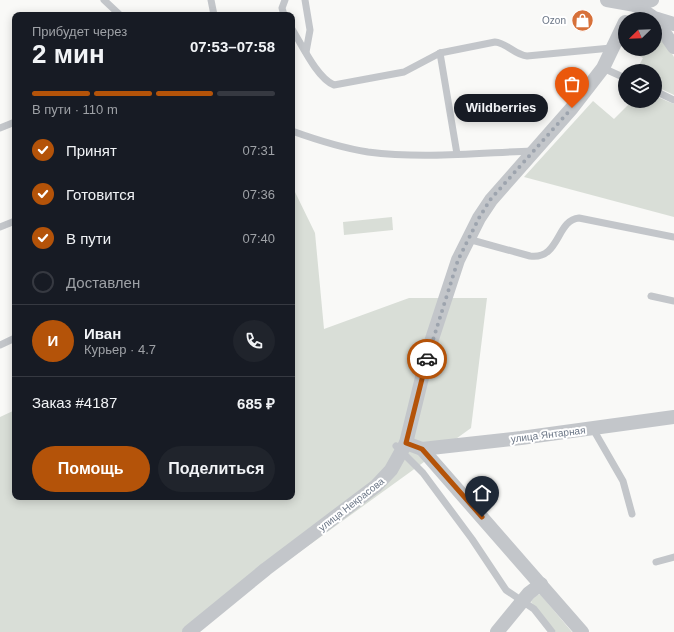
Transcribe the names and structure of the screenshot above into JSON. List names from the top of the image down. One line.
{"streets":{"street":["улица Янтарная","улица Некрасова"]},"places":{"shop":["Ozon"],"other":["Wildberries"]},"north":"bottom left","page":{"heading":["2 мин","Прибудет через","07:53–07:58"],"panel":["Иван","Курьер · 4.7","Заказ #4187","685 ₽"],"bar":"В пути · 110 m","bubble":"Wildberries","list":[["Принят","07:31"],["Готовится","07:36"],["В пути","07:40"],"Доставлен"],"round":"И","buttons":["Помощь","Поделиться"]}}
